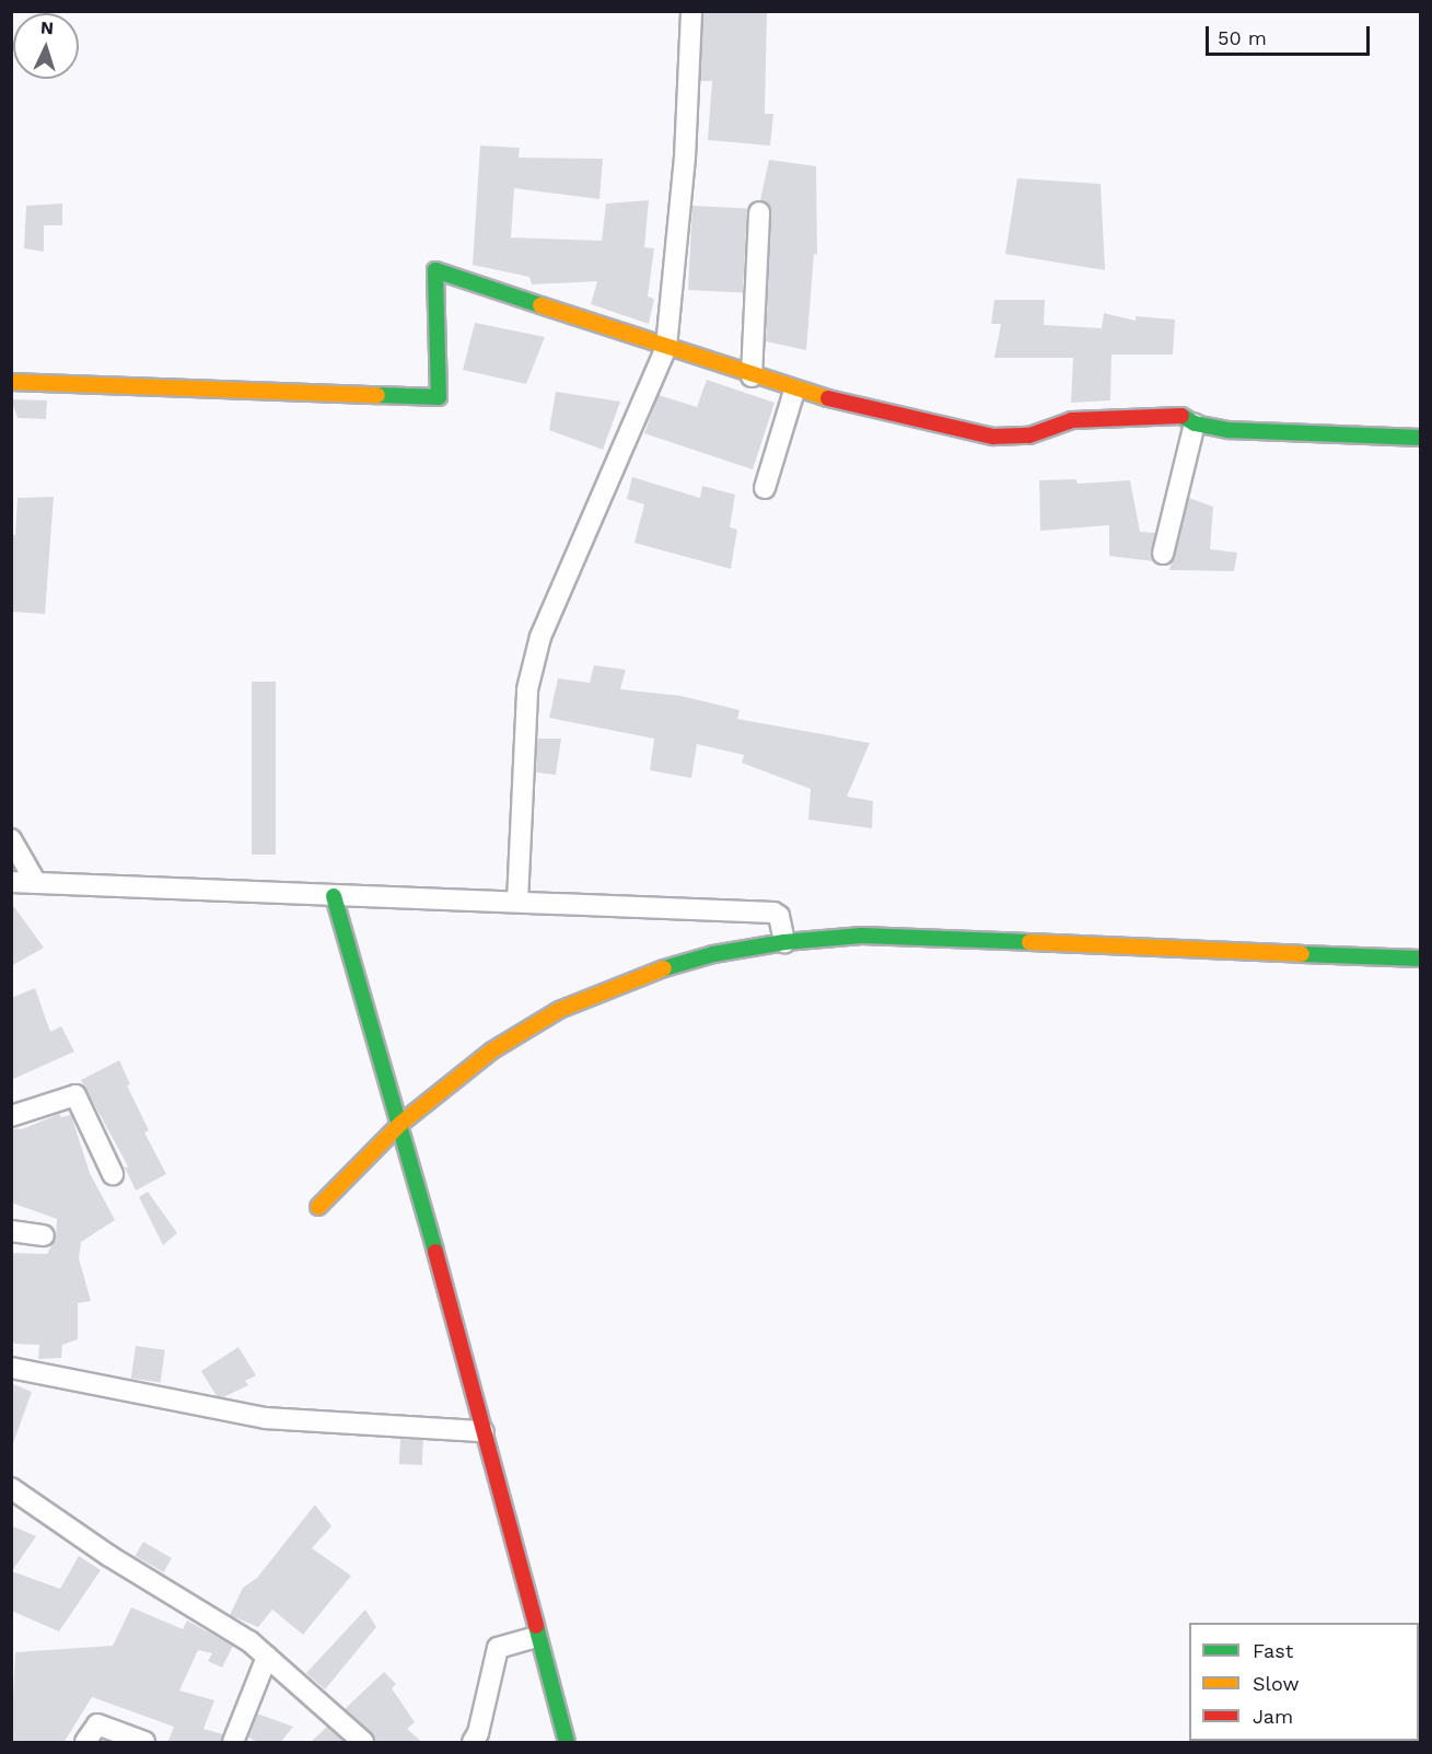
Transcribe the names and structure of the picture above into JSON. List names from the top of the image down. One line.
{"legend":["Fast","Slow","Jam"],"scale_bar":"50 m","north":"top"}
